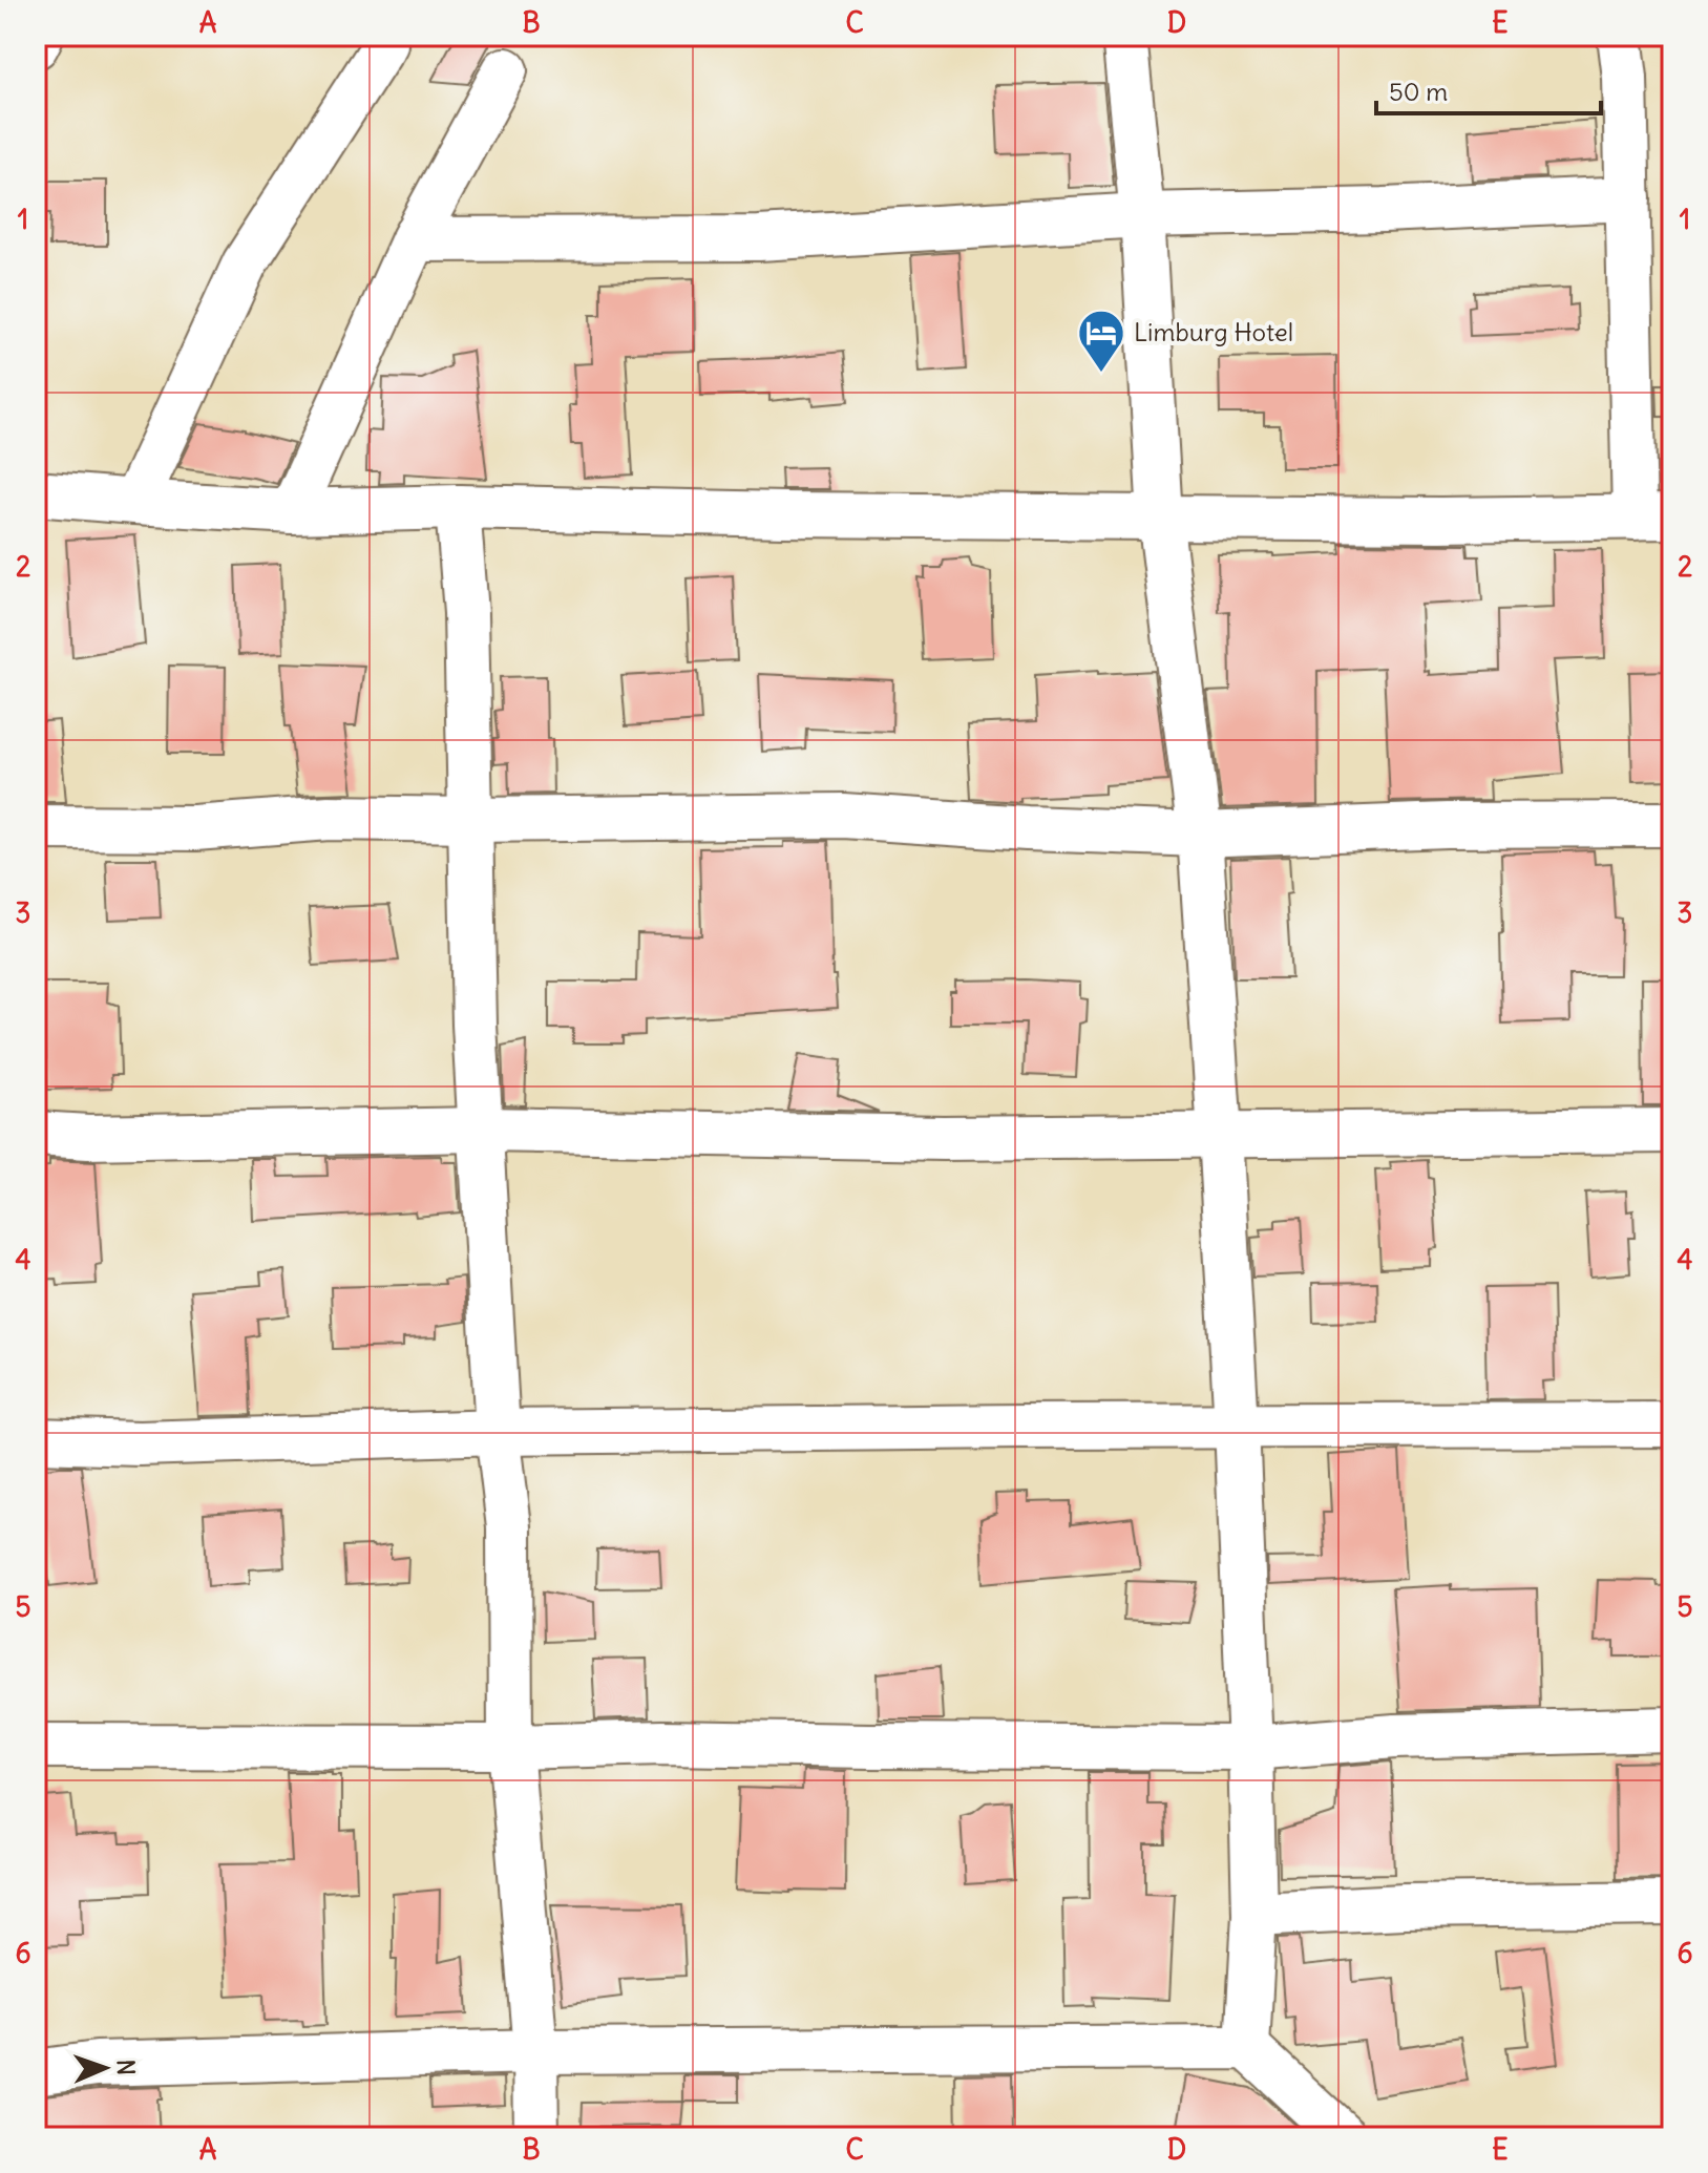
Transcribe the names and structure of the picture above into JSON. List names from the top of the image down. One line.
{"places":{"hotel":["Limburg Hotel"]},"scale_bar":"50 m","north":"right","grid":{"columns":["A","B","C","D","E"],"rows":["1","2","3","4","5","6"]}}
